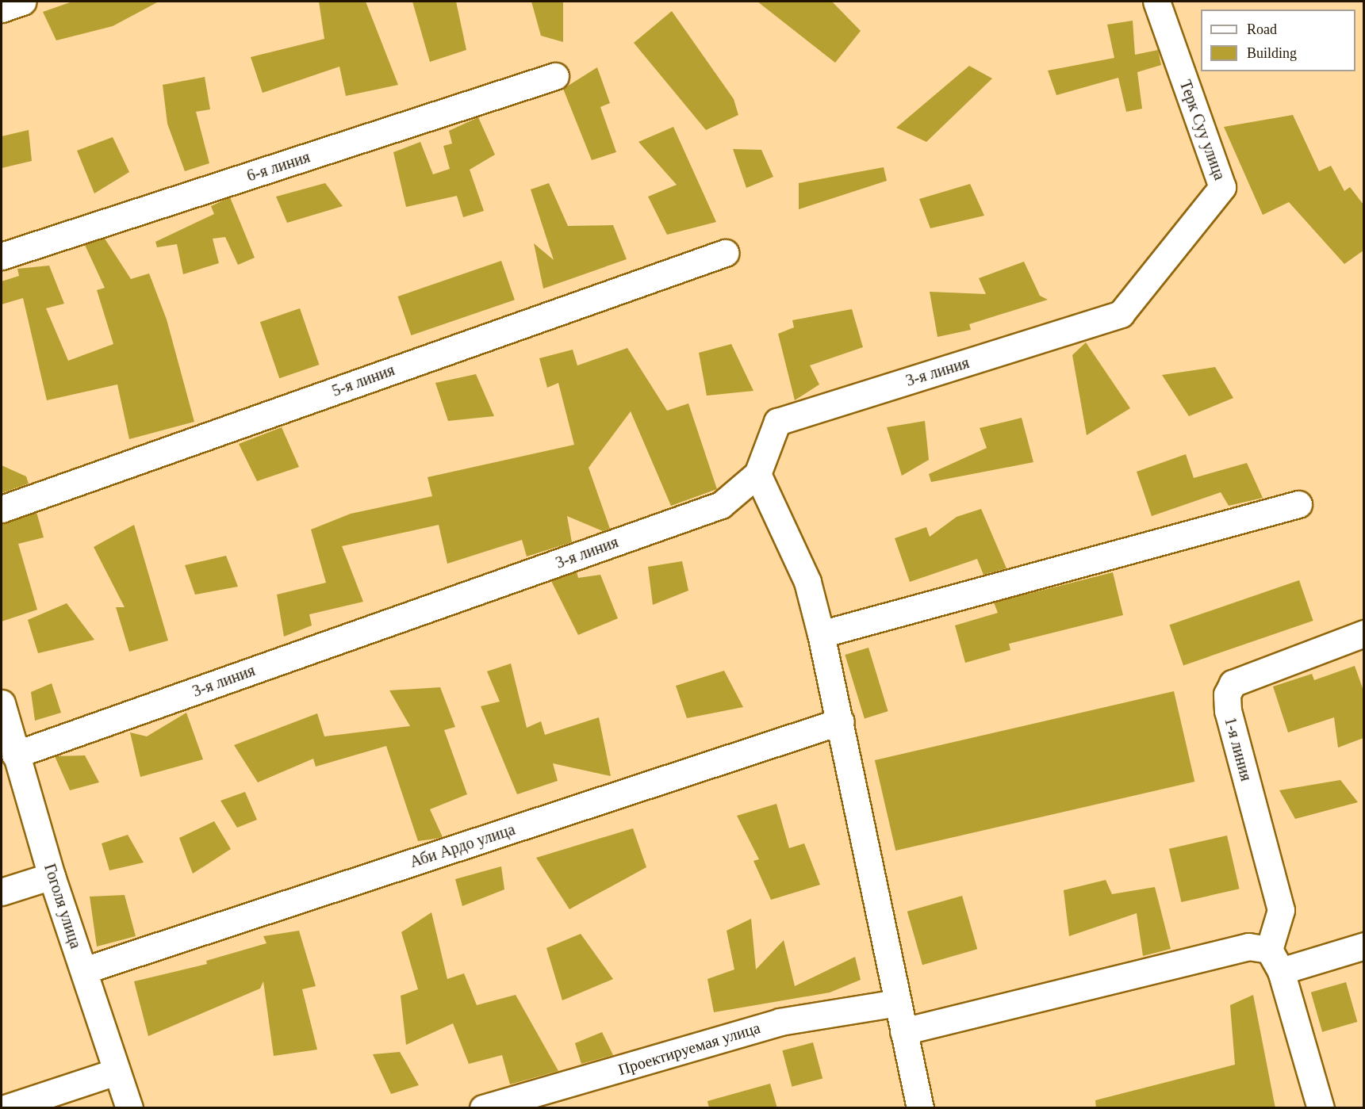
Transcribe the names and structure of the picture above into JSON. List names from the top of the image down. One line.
{"streets":{"street":["Терк Суу улица","6-я линия","3-я линия","5-я линия","1-я линия","Аби Ардо улица","Гоголя улица","Проектируемая улица"]},"crossings":[["Терк Суу улица","3-я линия"],["3-я линия","Гоголя улица"],["Аби Ардо улица","Гоголя улица"]],"legend":["Road","Building"]}
